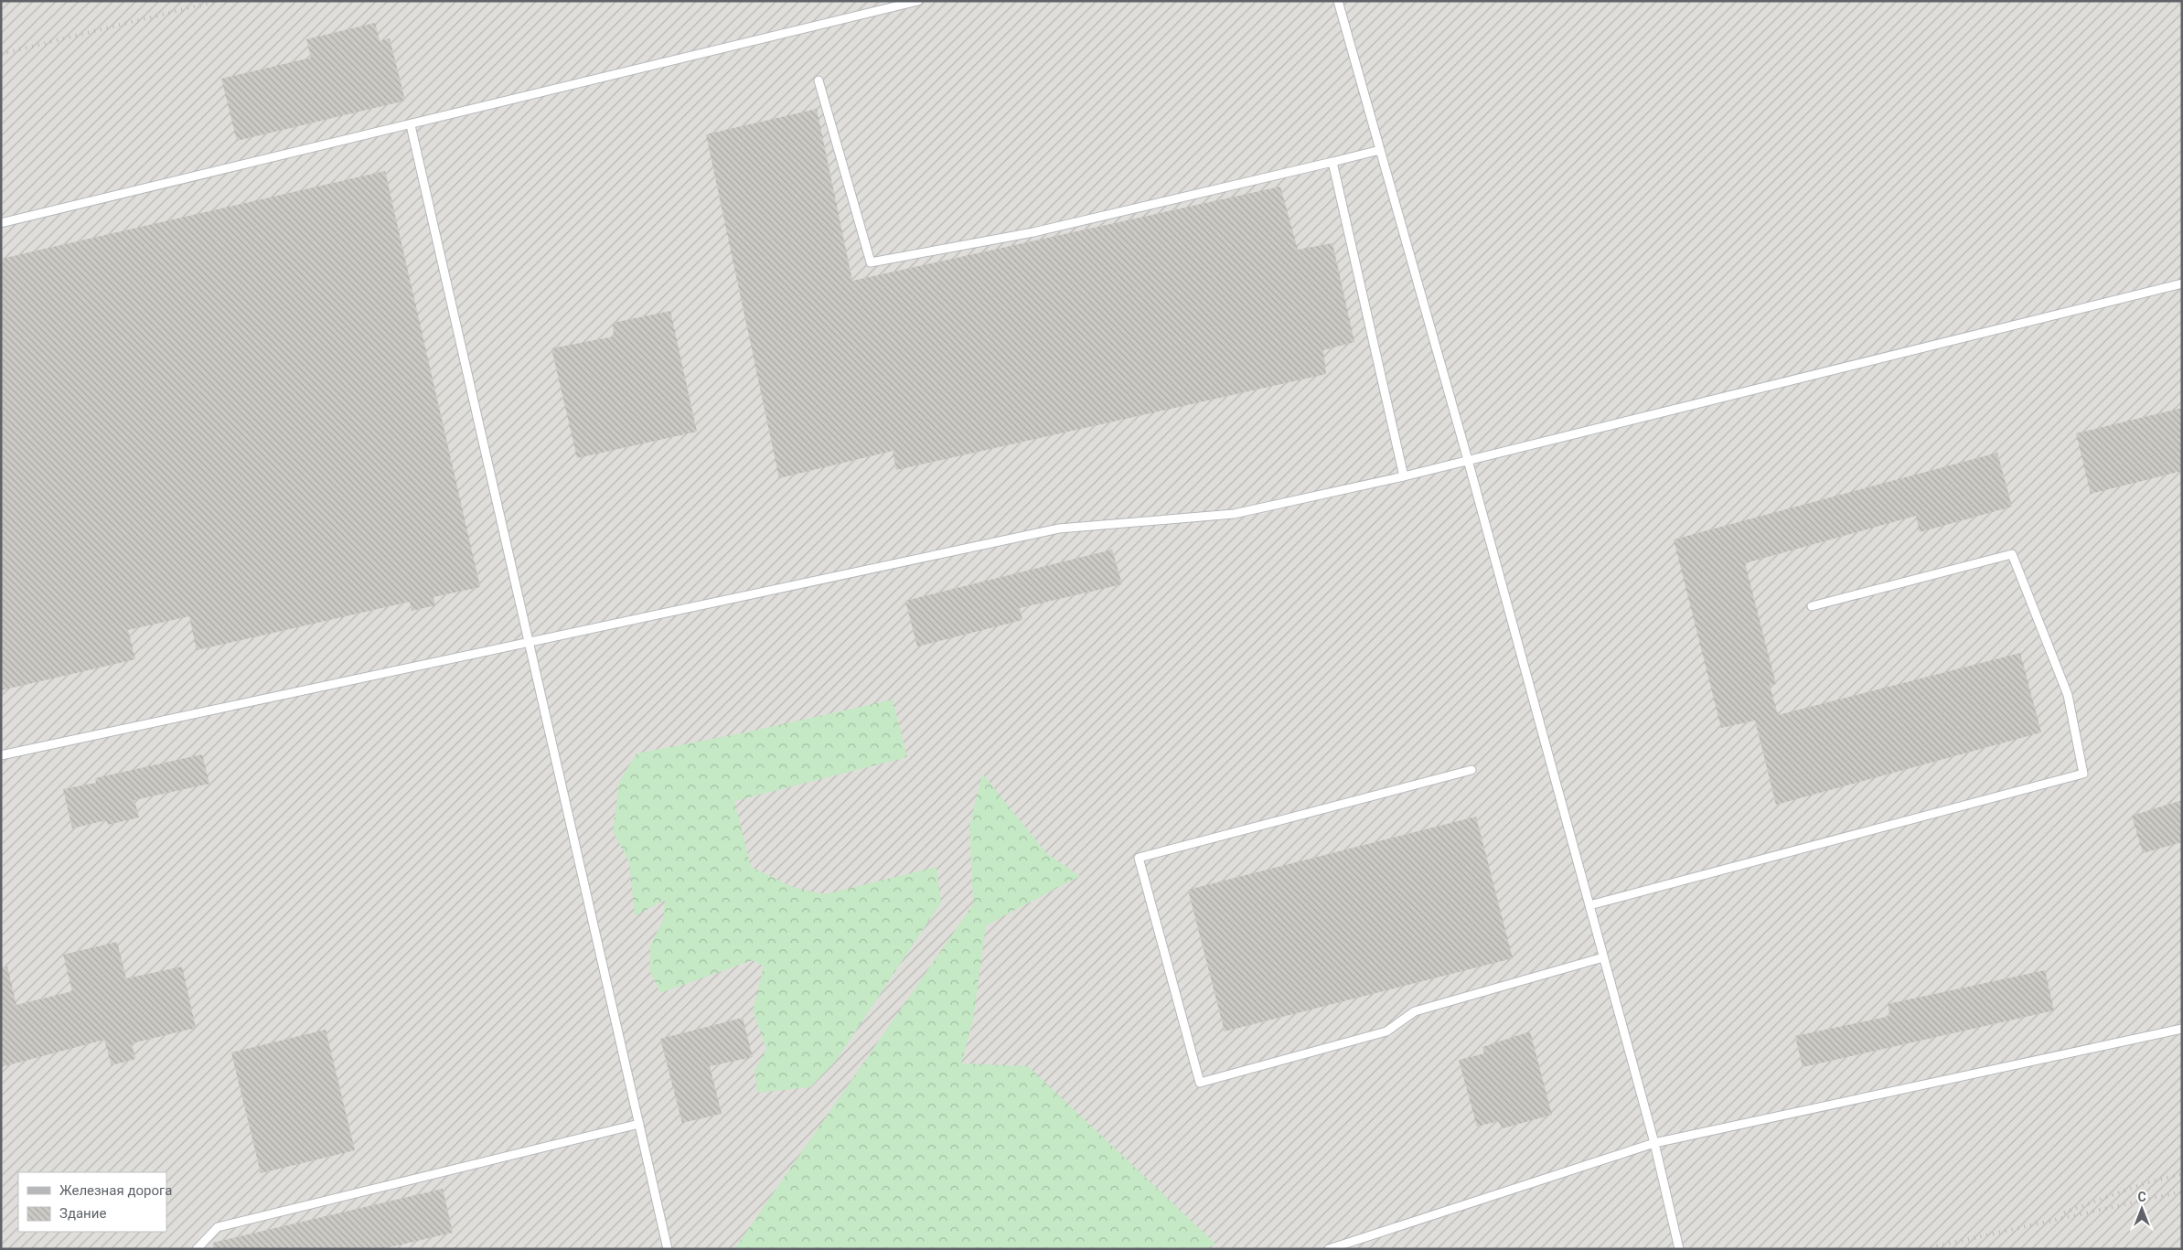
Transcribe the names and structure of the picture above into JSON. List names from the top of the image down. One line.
{"legend":["Железная дорога","Здание"],"north":"top"}
